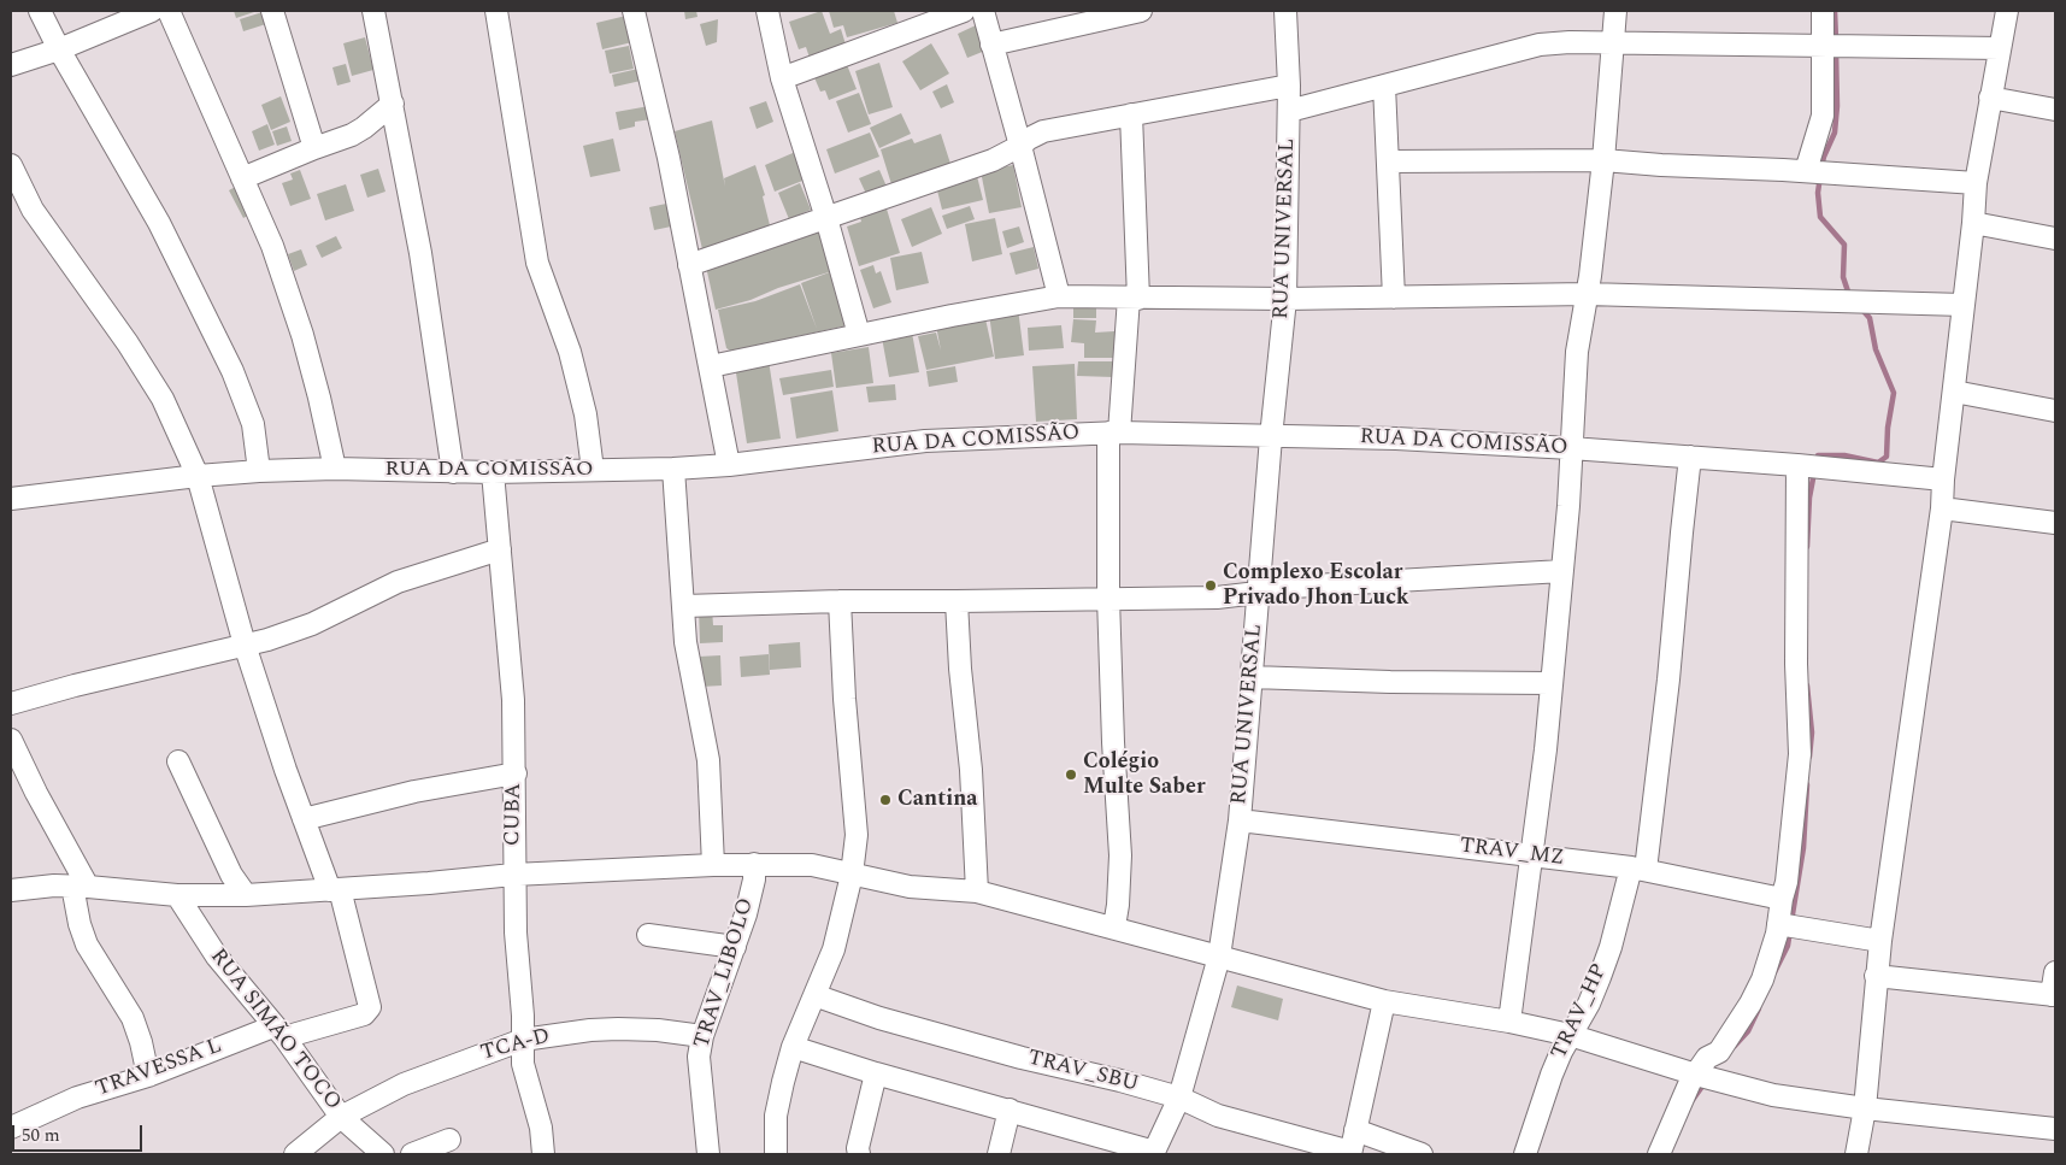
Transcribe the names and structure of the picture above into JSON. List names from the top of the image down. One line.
{"streets":{"street":["RUA UNIVERSAL","RUA DA COMISSÃO","CUBA","TRAV_MZ","TRAV_LIBOLO","TRAV_HP","RUA SIMÃO TOCO","TCA-D","TRAVESSA L","TRAV_SBU"]},"crossings":[["RUA UNIVERSAL","RUA DA COMISSÃO"],["RUA UNIVERSAL","TRAV_MZ"],["RUA UNIVERSAL","TRAV_SBU"],["RUA DA COMISSÃO","CUBA"],["RUA DA COMISSÃO","TRAV_HP"],["CUBA","TCA-D"],["TRAV_MZ","TRAV_HP"],["TRAV_LIBOLO","TCA-D"],["RUA SIMÃO TOCO","TCA-D"],["RUA SIMÃO TOCO","TRAVESSA L"]],"places":["Complexo Escolar Privado Jhon Luck","Colégio Multe Saber","Cantina"],"scale_bar":"50 m"}
